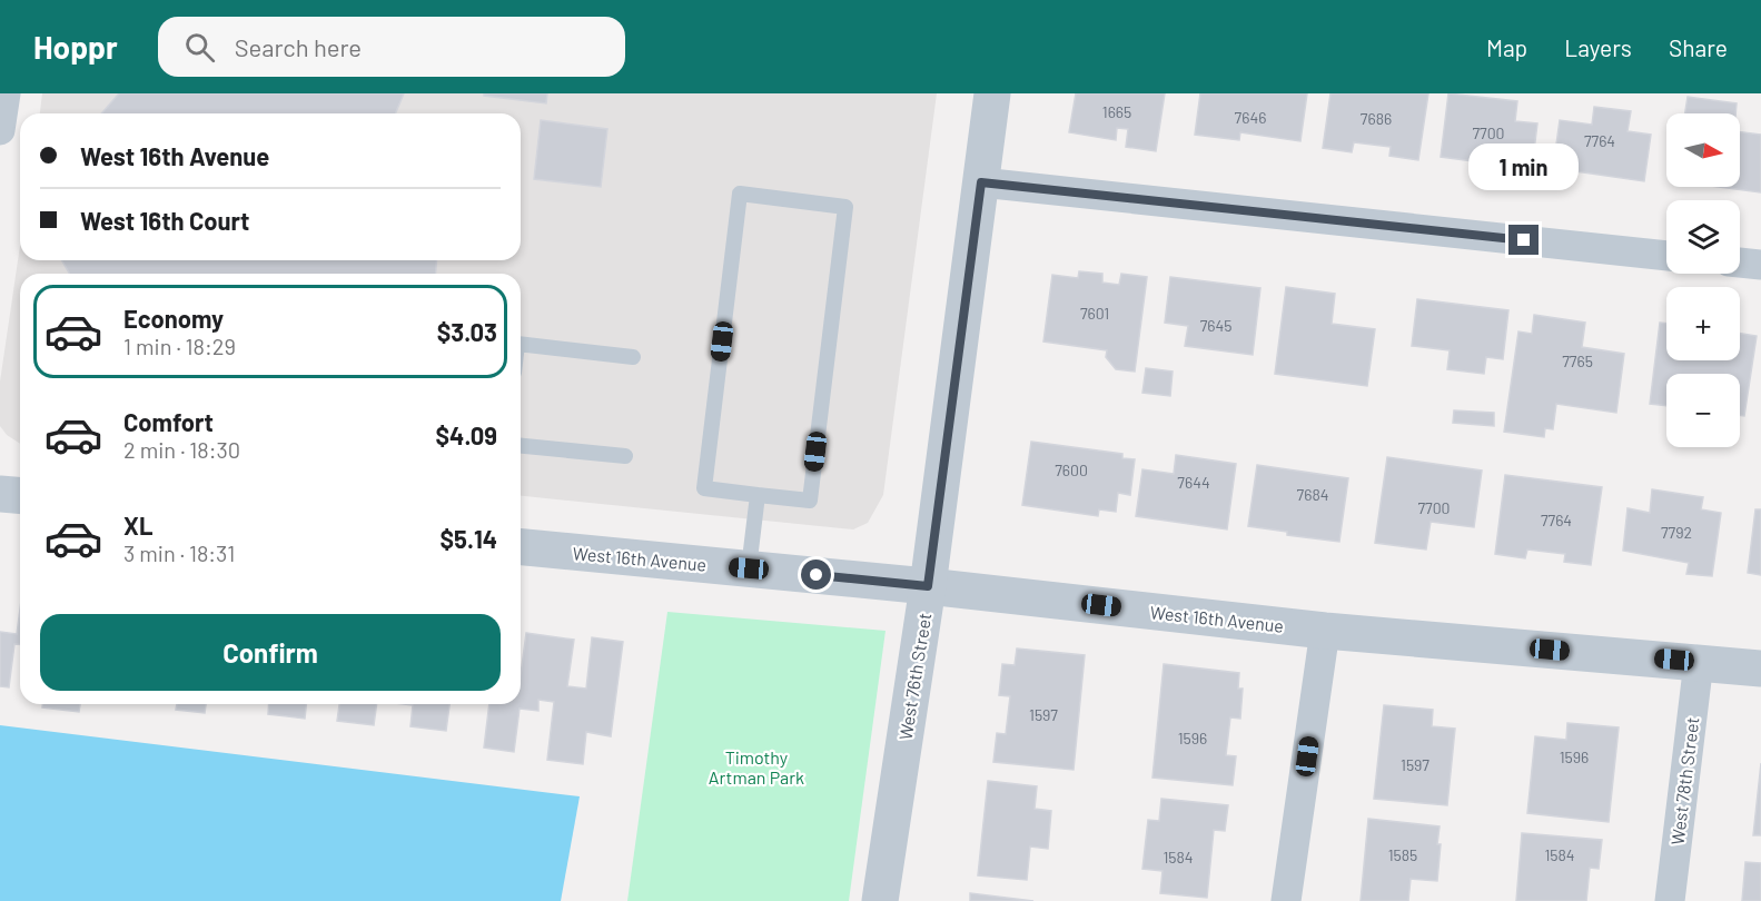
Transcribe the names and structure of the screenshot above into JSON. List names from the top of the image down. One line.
{"streets":{"street":["West 16th Avenue","West 76th Street","West 78th Street"]},"crossings":[["West 16th Avenue","West 76th Street"],["West 16th Avenue","West 78th Street"]],"parks":["Timothy Artman Park"],"house_numbers":["1665","7646","7686","7700","7764","7601","7645","7765","7600","7644","7684","7700","7764","7792","1597","1596","1596","1597","1585","1584","1584"],"north":"right","page":{"header":"Hoppr","search":"Search here","nav":["Map","Layers","Share"],"map_buttons":["+","−"],"banner":["West 16th Avenue","West 16th Court"],"bubble":"1 min","list":[{"name":"Economy","note":"1 min · 18:29","value":"$3.03"},{"name":"Comfort","note":"2 min · 18:30","value":"$4.09"},{"name":"XL","note":"3 min · 18:31","value":"$5.14"}],"buttons":"Confirm"}}
